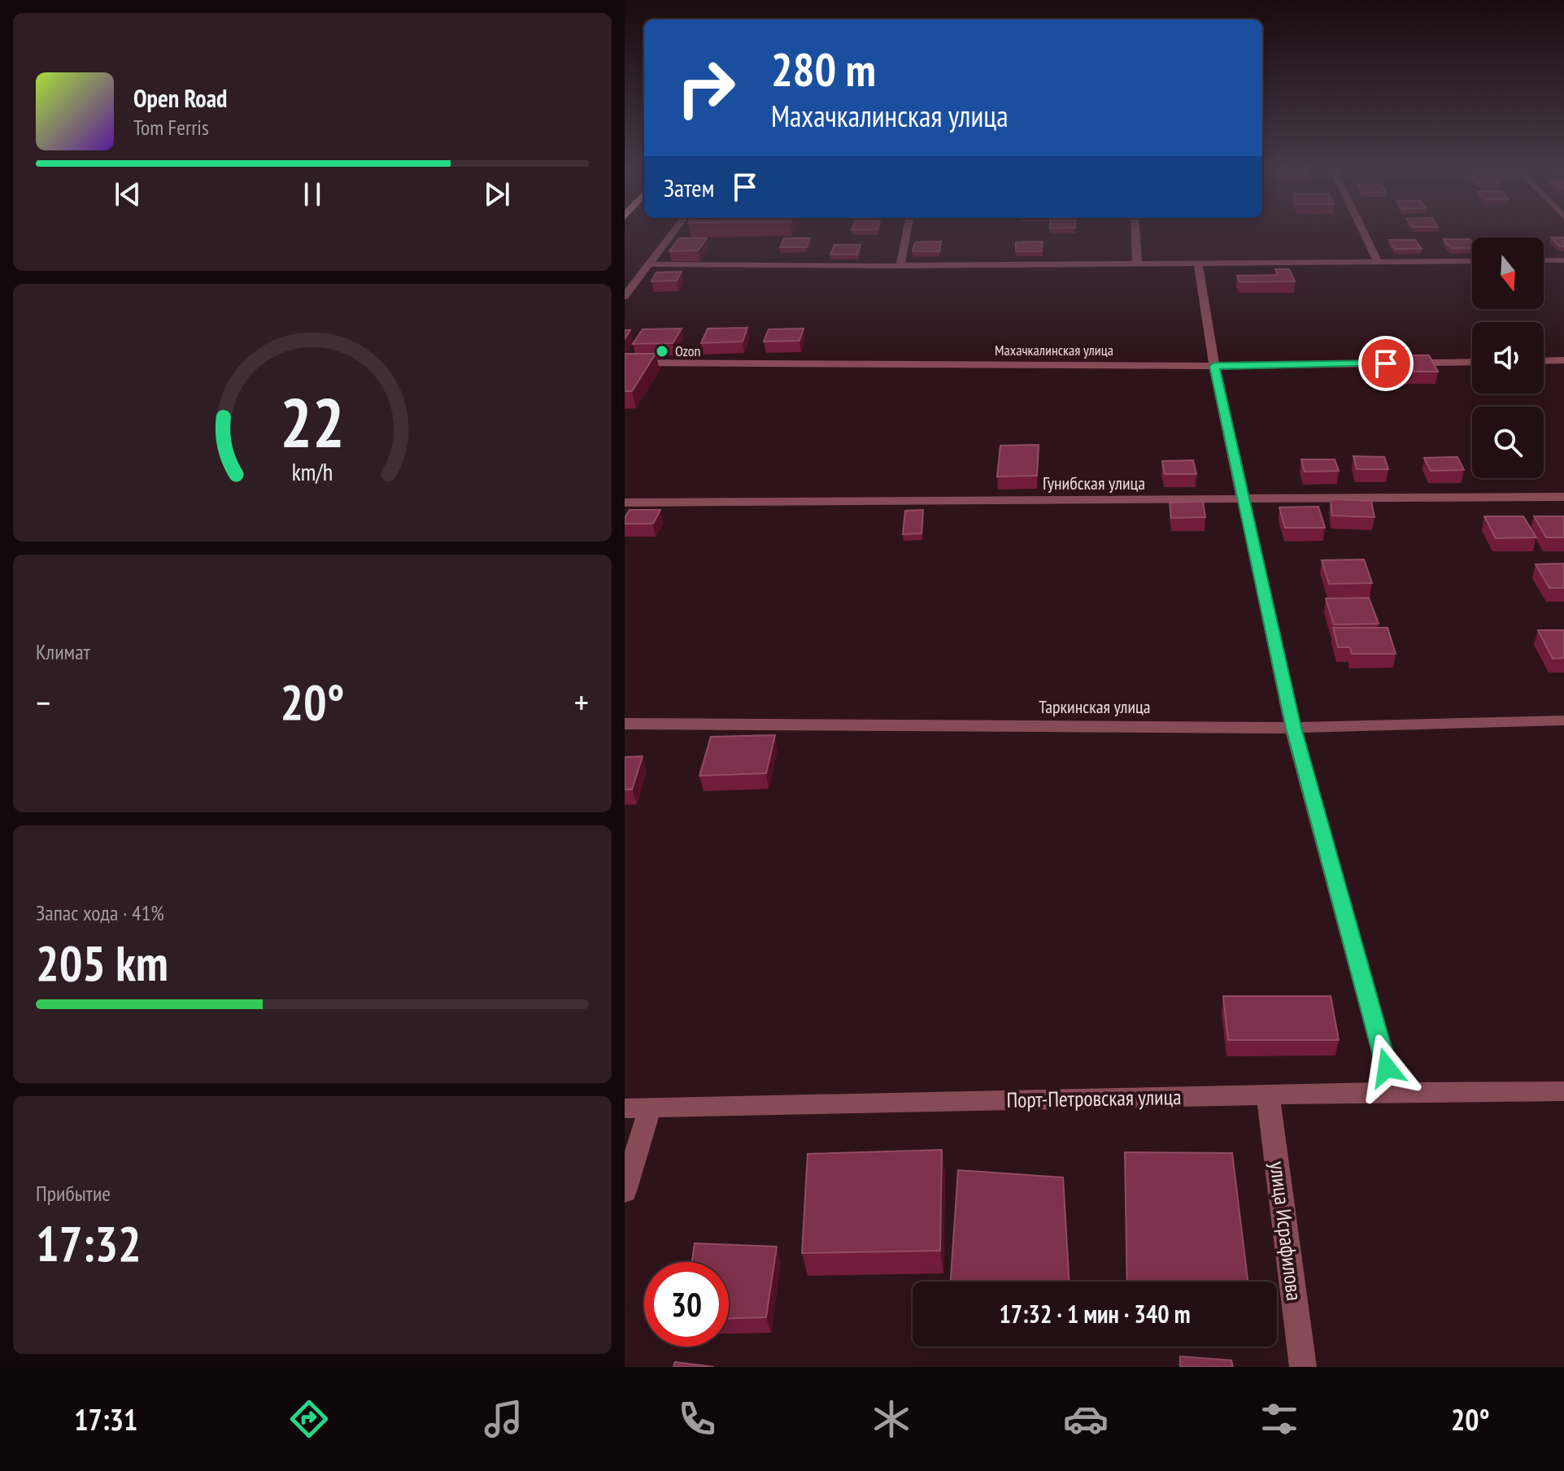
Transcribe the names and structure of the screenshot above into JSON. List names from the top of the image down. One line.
{"streets":{"street":["Махачкалинская улица","Гунибская улица","Таркинская улица","Порт-Петровская улица","улица Исрафилова"]},"crossings":[["Порт-Петровская улица","улица Исрафилова"]],"places":["Ozon"],"north":"bottom","page":{"turn":["280 m","Махачкалинская улица"],"song":["Open Road","Tom Ferris"],"then":"Затем","tile":["Климат",["Запас хода · 41%","205 km"],["Прибытие","17:32"]],"heat":["−","20°","+"],"limit":"30","trip":"17:32 · 1 мин · 340 m","tabs":["17:31","20°"],"gauge":["22","km/h"]}}
